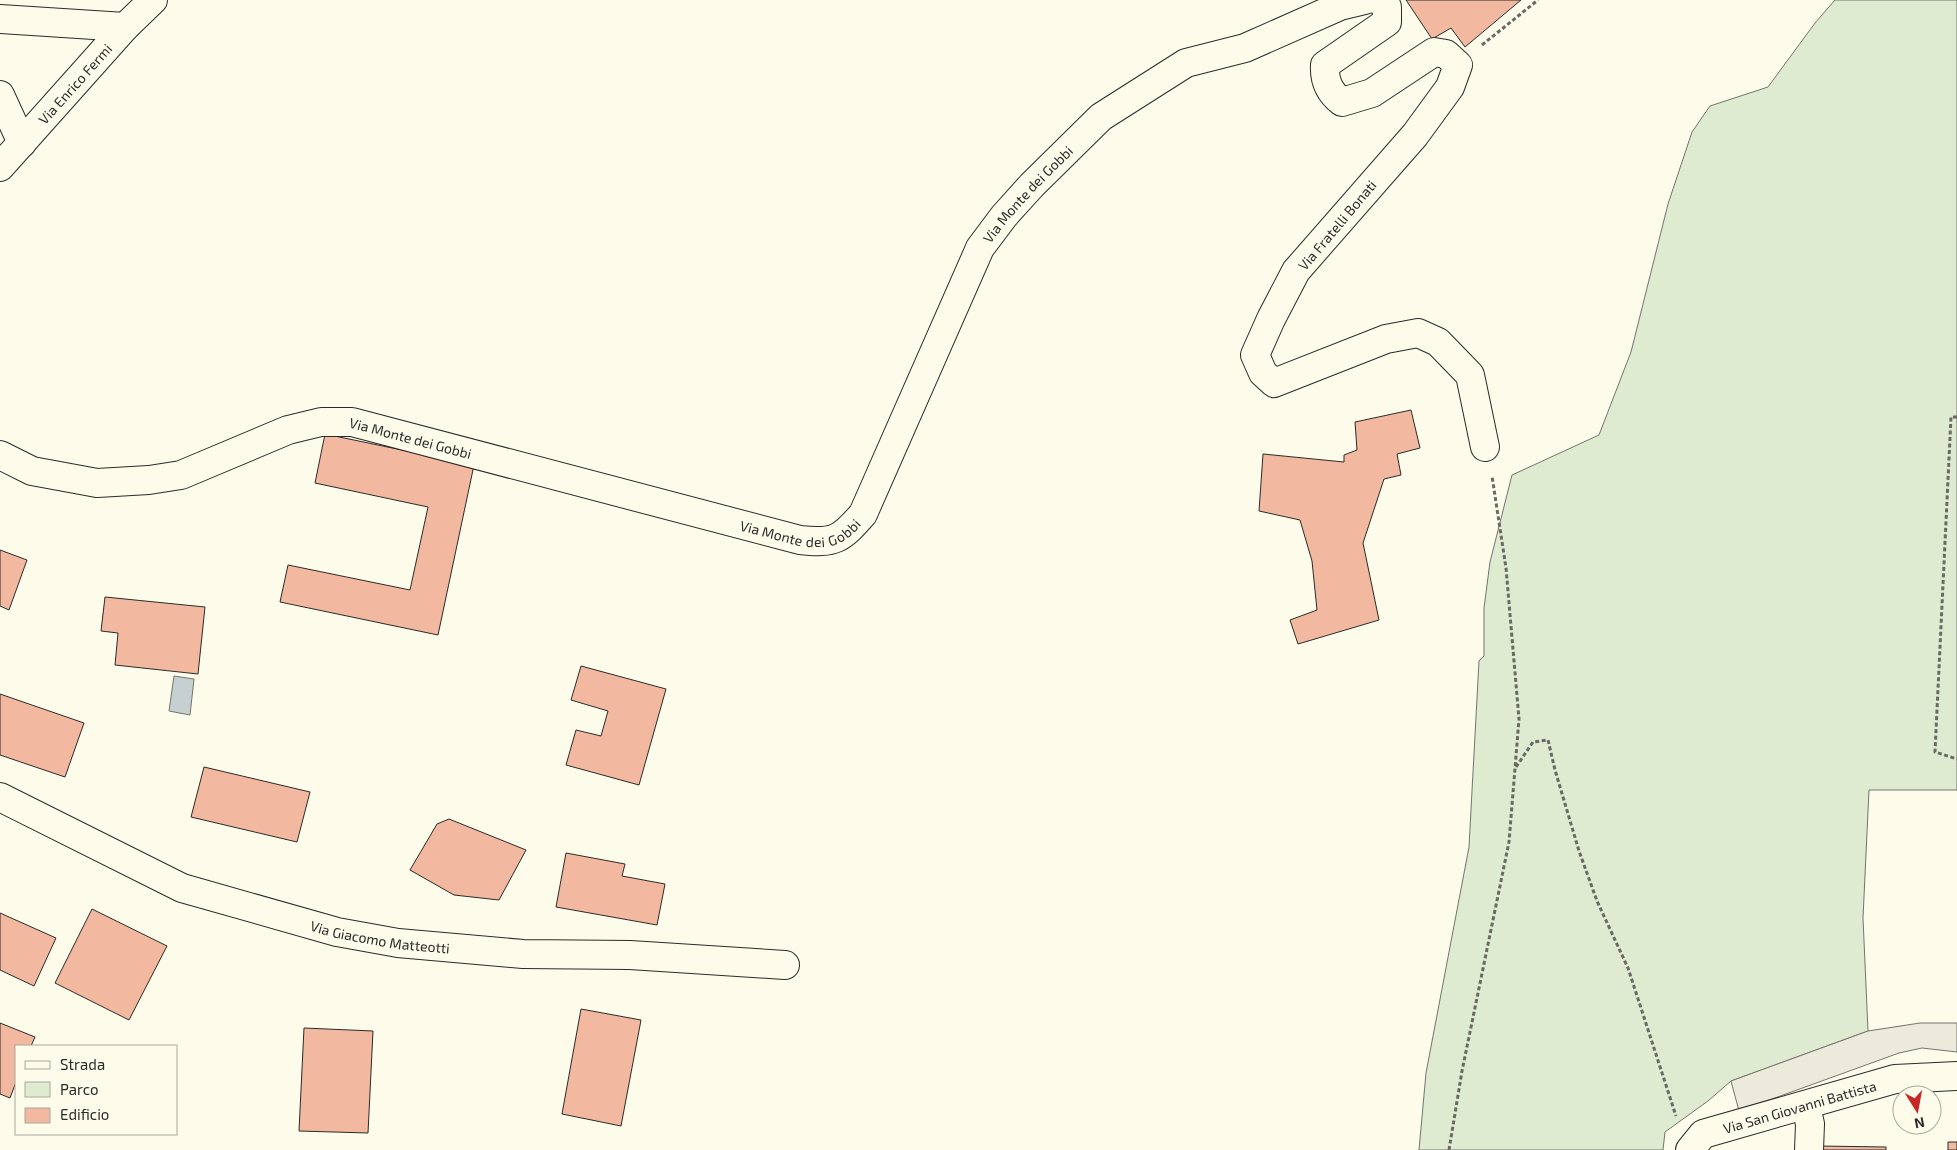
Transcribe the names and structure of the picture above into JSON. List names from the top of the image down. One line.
{"streets":{"street":["Via Enrico Fermi","Via Monte dei Gobbi","Via Fratelli Bonati","Via Giacomo Matteotti","Via San Giovanni Battista"]},"legend":["Strada","Parco","Edificio"],"north":"bottom"}
